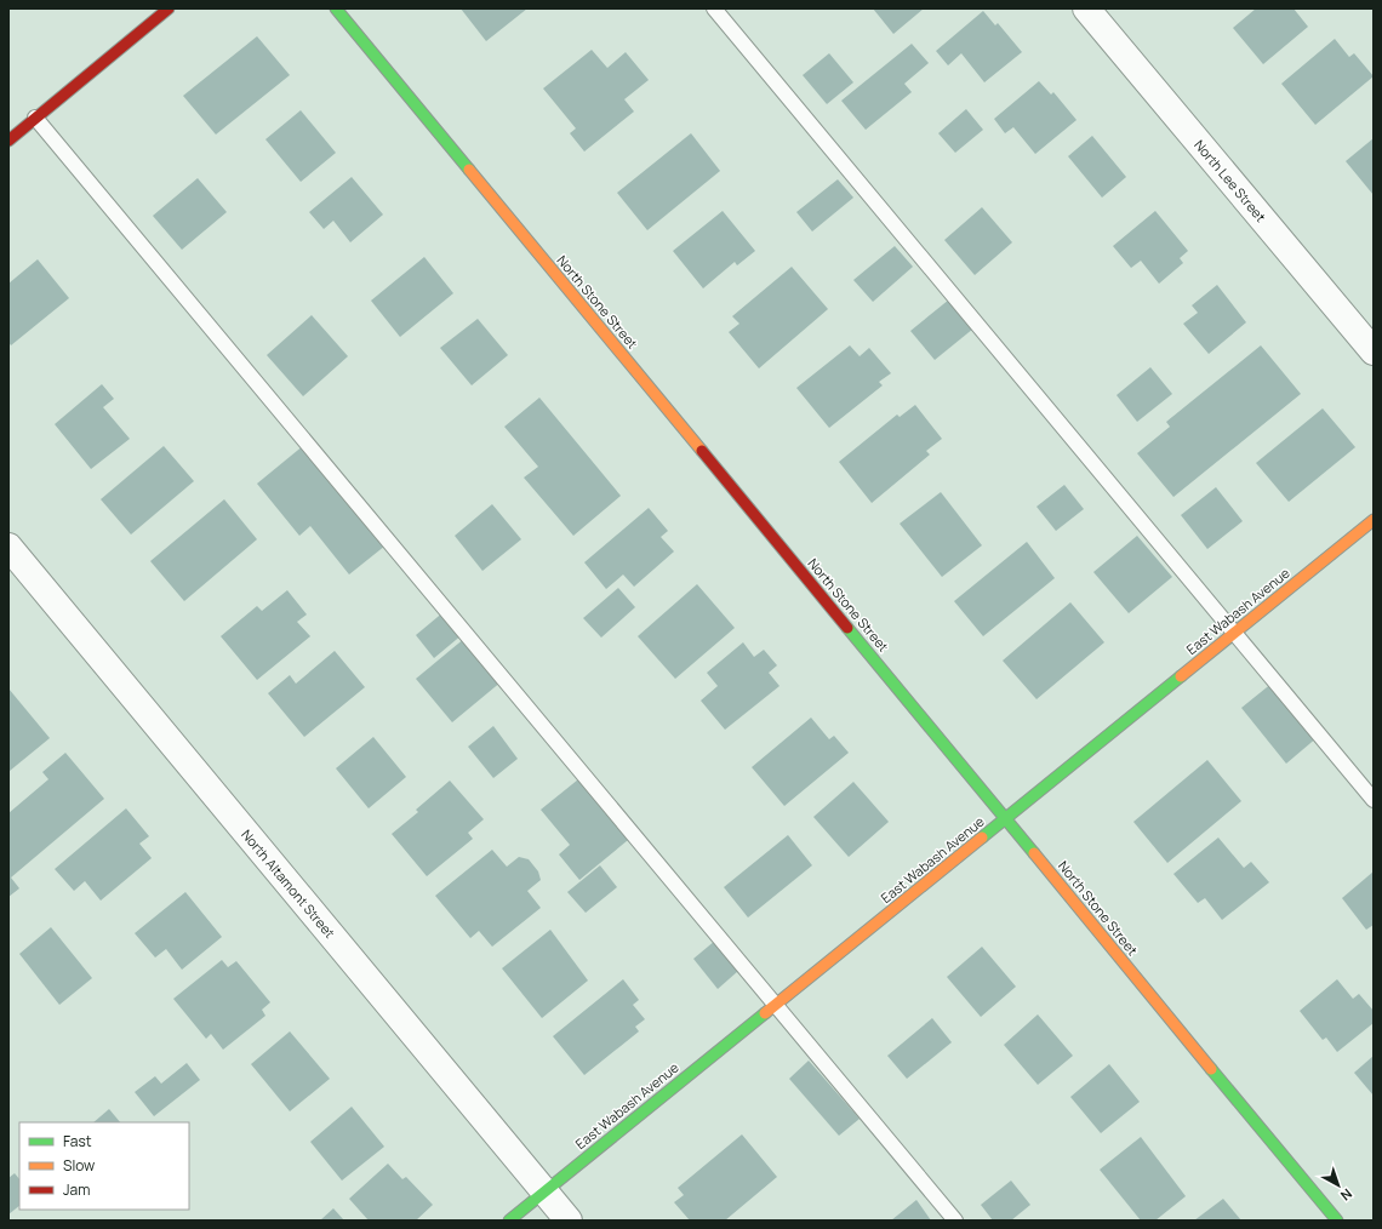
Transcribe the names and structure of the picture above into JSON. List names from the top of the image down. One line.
{"streets":{"street":["North Lee Street","North Stone Street","East Wabash Avenue","North Altamont Street"]},"crossings":[["North Stone Street","East Wabash Avenue"],["East Wabash Avenue","North Altamont Street"]],"legend":["Fast","Slow","Jam"],"north":"bottom right"}
